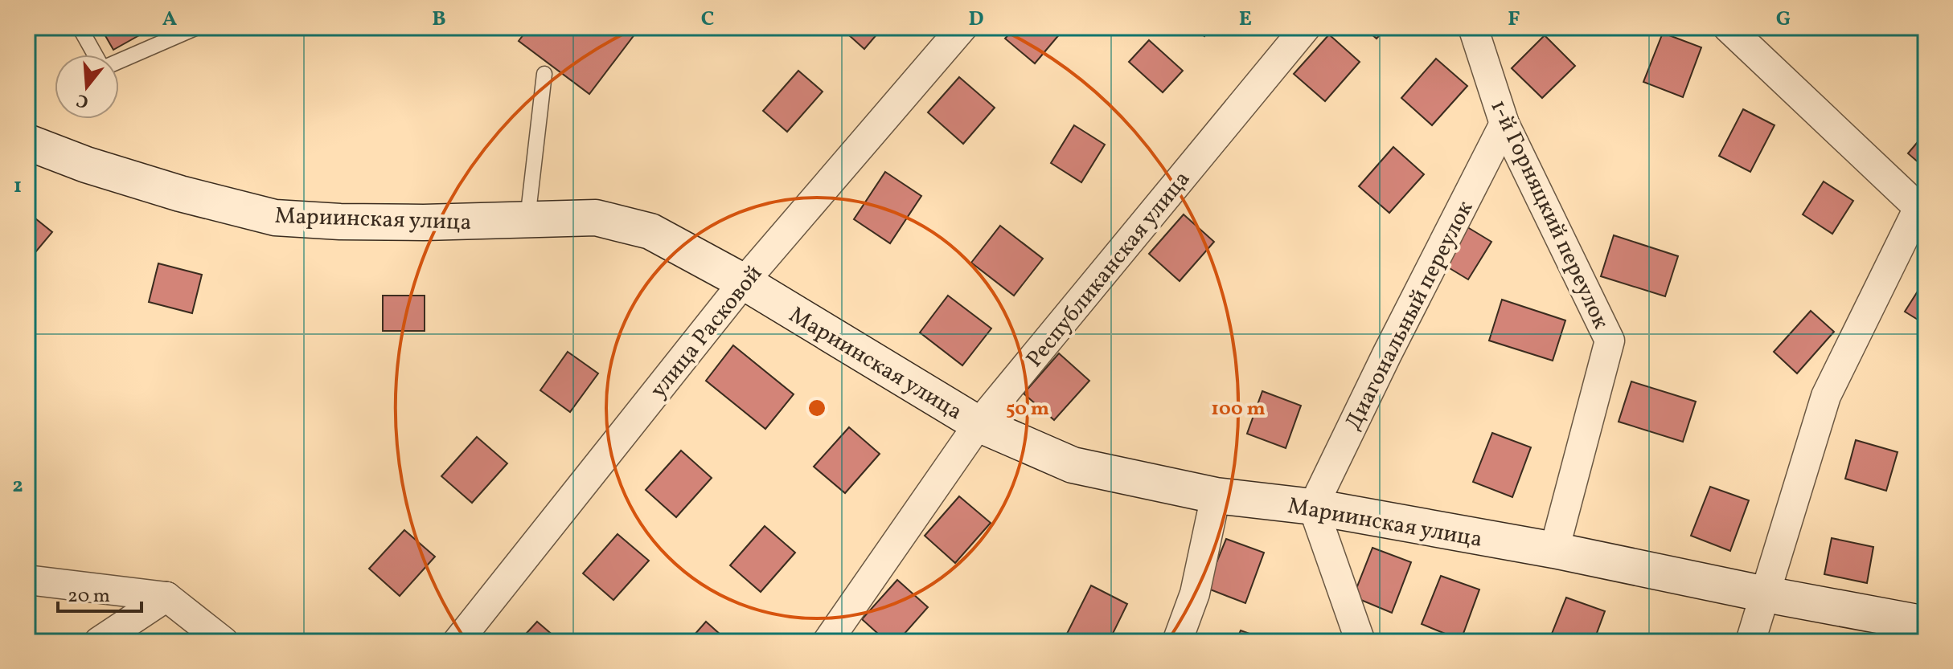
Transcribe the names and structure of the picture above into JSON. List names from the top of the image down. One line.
{"streets":{"main road":["Мариинская улица"],"street":["1-й Горняцкий переулок","Республиканская улица","Диагональный переулок","улица Расковой"]},"crossings":[["1-й Горняцкий переулок","Мариинская улица"],["1-й Горняцкий переулок","Диагональный переулок"],["Мариинская улица","Республиканская улица"],["Мариинская улица","Диагональный переулок"],["Мариинская улица","улица Расковой"]],"scale_bar":"20 m","north":"bottom","grid":{"columns":["A","B","C","D","E","F","G"],"rows":["1","2"]},"rings":["50 m","100 m"]}
